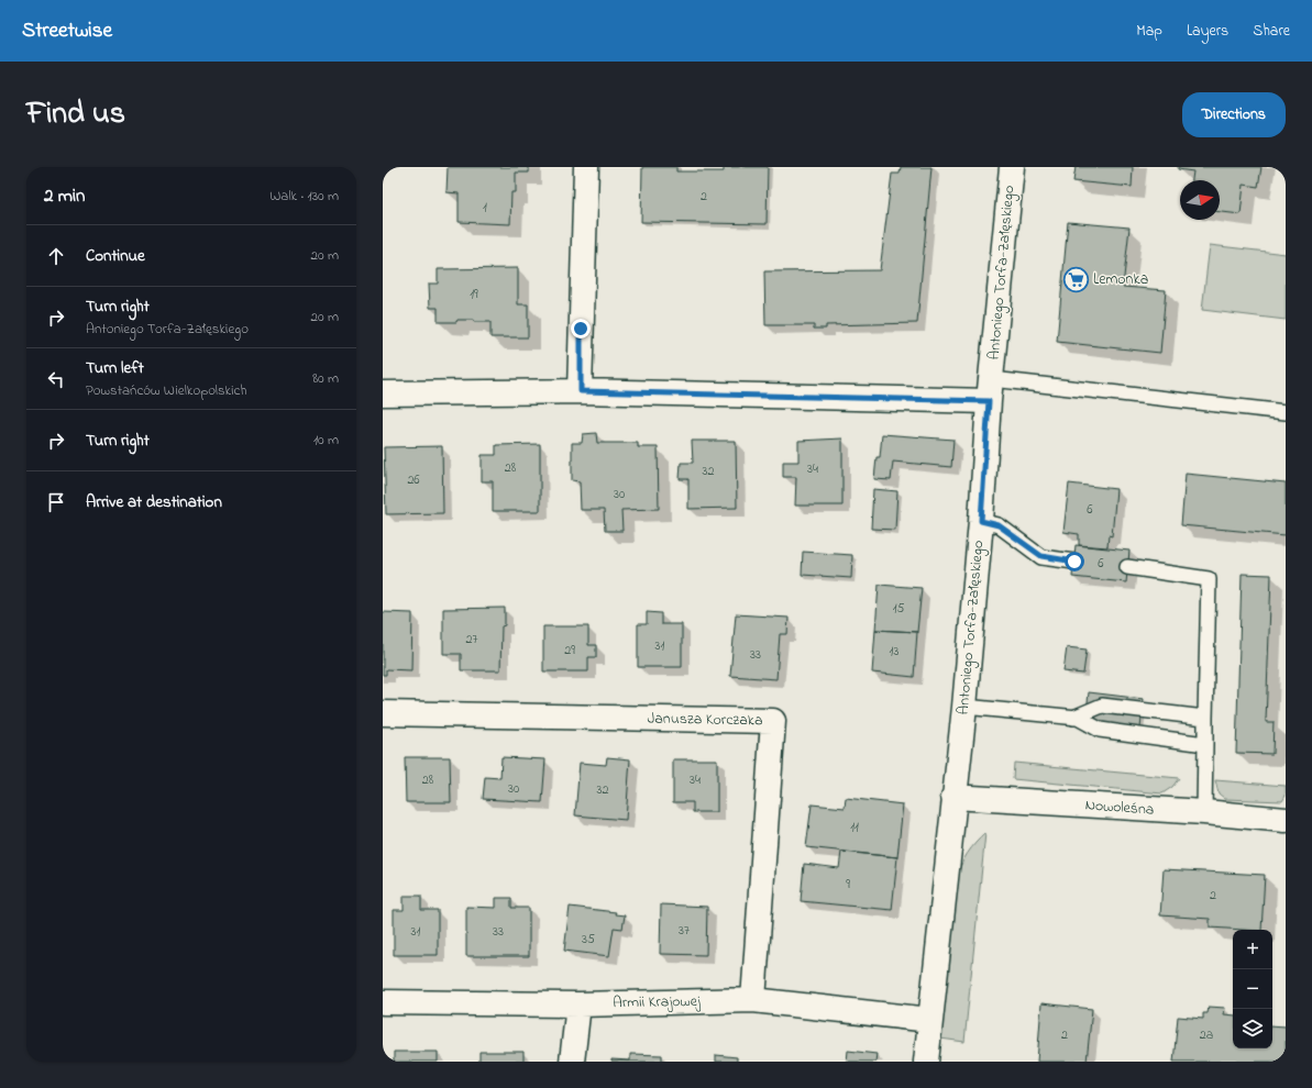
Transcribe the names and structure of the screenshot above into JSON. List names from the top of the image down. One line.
{"streets":{"street":["Antoniego Torfa-Załęskiego","Janusza Korczaka","Nowoleśna","Armii Krajowej"]},"crossings":[["Antoniego Torfa-Załęskiego","Nowoleśna"],["Antoniego Torfa-Załęskiego","Armii Krajowej"],["Janusza Korczaka","Armii Krajowej"]],"places":{"supermarket":["Lemonka"]},"house_numbers":["2","1","19","28","34","32","26","30","6","6","15","27","31","29","13","33","28","34","30","32","11","9","2","37","31","33","35","2","2a"],"north":"right","page":{"header":"Streetwise","nav":["Map","Layers","Share"],"title":"Find us","buttons":"Directions","heading":["2 min","Walk · 130 m"],"list":[["Continue","20 m"],["Turn right","Antoniego Torfa-Załęskiego","20 m"],["Turn left","Powstańców Wielkopolskich","80 m"],["Turn right","10 m"],"Arrive at destination"],"map_buttons":["+","−"]}}
